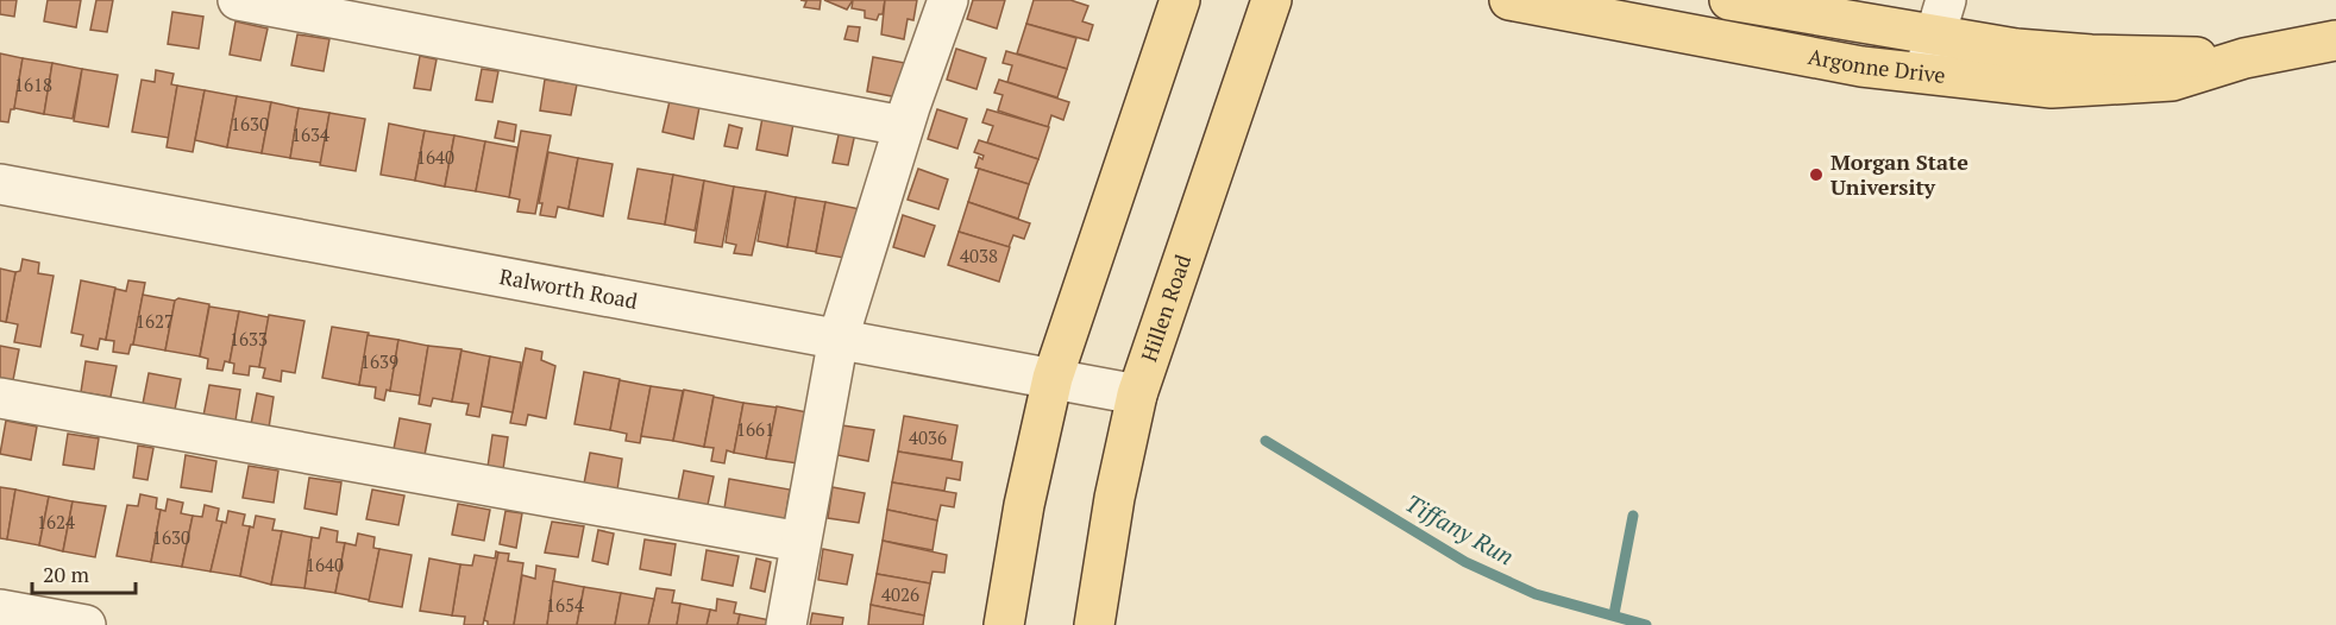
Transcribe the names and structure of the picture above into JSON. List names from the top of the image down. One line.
{"streets":{"main road":["Argonne Drive","Hillen Road"],"street":["Ralworth Road"]},"crossings":[["Ralworth Road","Hillen Road"]],"water":["Tiffany Run"],"places":["Morgan State University"],"house_numbers":["1618","1630","1634","1640","4038","1627","1633","1639","1661","4036","1624","1630","1640","4026","1654"],"scale_bar":"20 m"}
